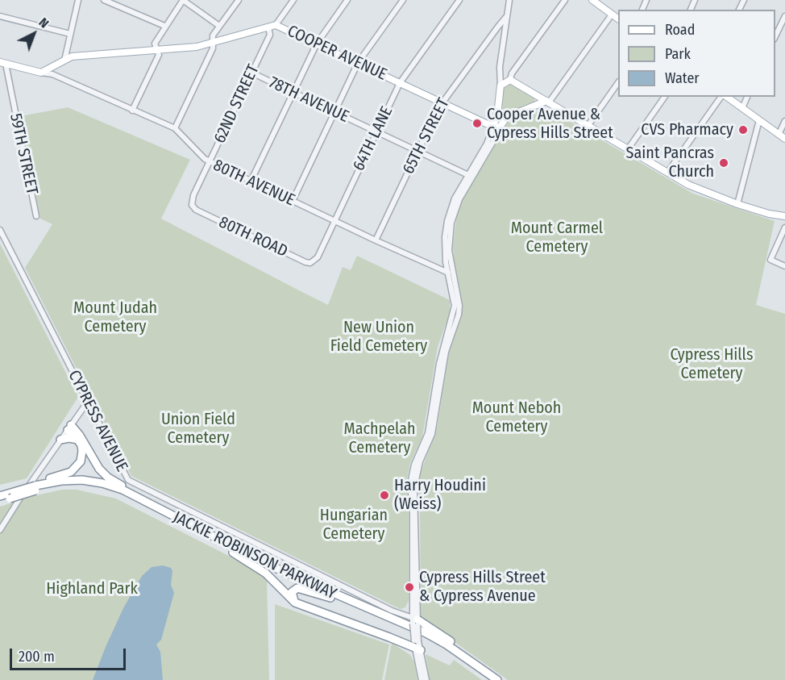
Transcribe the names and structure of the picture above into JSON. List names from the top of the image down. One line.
{"streets":{"highway":["JACKIE ROBINSON PARKWAY"],"main road":["COOPER AVENUE"],"street":["78TH AVENUE","62ND STREET","65TH STREET","64TH LANE","59TH STREET","80TH AVENUE","80TH ROAD","CYPRESS AVENUE"]},"crossings":[["COOPER AVENUE","62ND STREET"],["COOPER AVENUE","65TH STREET"],["COOPER AVENUE","64TH LANE"],["COOPER AVENUE","80TH AVENUE"],["78TH AVENUE","62ND STREET"],["78TH AVENUE","65TH STREET"],["78TH AVENUE","64TH LANE"],["62ND STREET","80TH AVENUE"],["62ND STREET","80TH ROAD"],["65TH STREET","80TH AVENUE"],["64TH LANE","80TH AVENUE"],["64TH LANE","80TH ROAD"]],"parks":["Mount Carmel Cemetery","Mount Judah Cemetery","New Union Field Cemetery","Cypress Hills Cemetery","Mount Neboh Cemetery","Union Field Cemetery","Machpelah Cemetery","Hungarian Cemetery","Highland Park"],"places":["Cooper Avenue & Cypress Hills Street","CVS Pharmacy","Saint Pancras Church","Harry Houdini (Weiss)","Cypress Hills Street & Cypress Avenue"],"legend":["Road","Park","Water"],"scale_bar":"200 m","north":"top right"}
